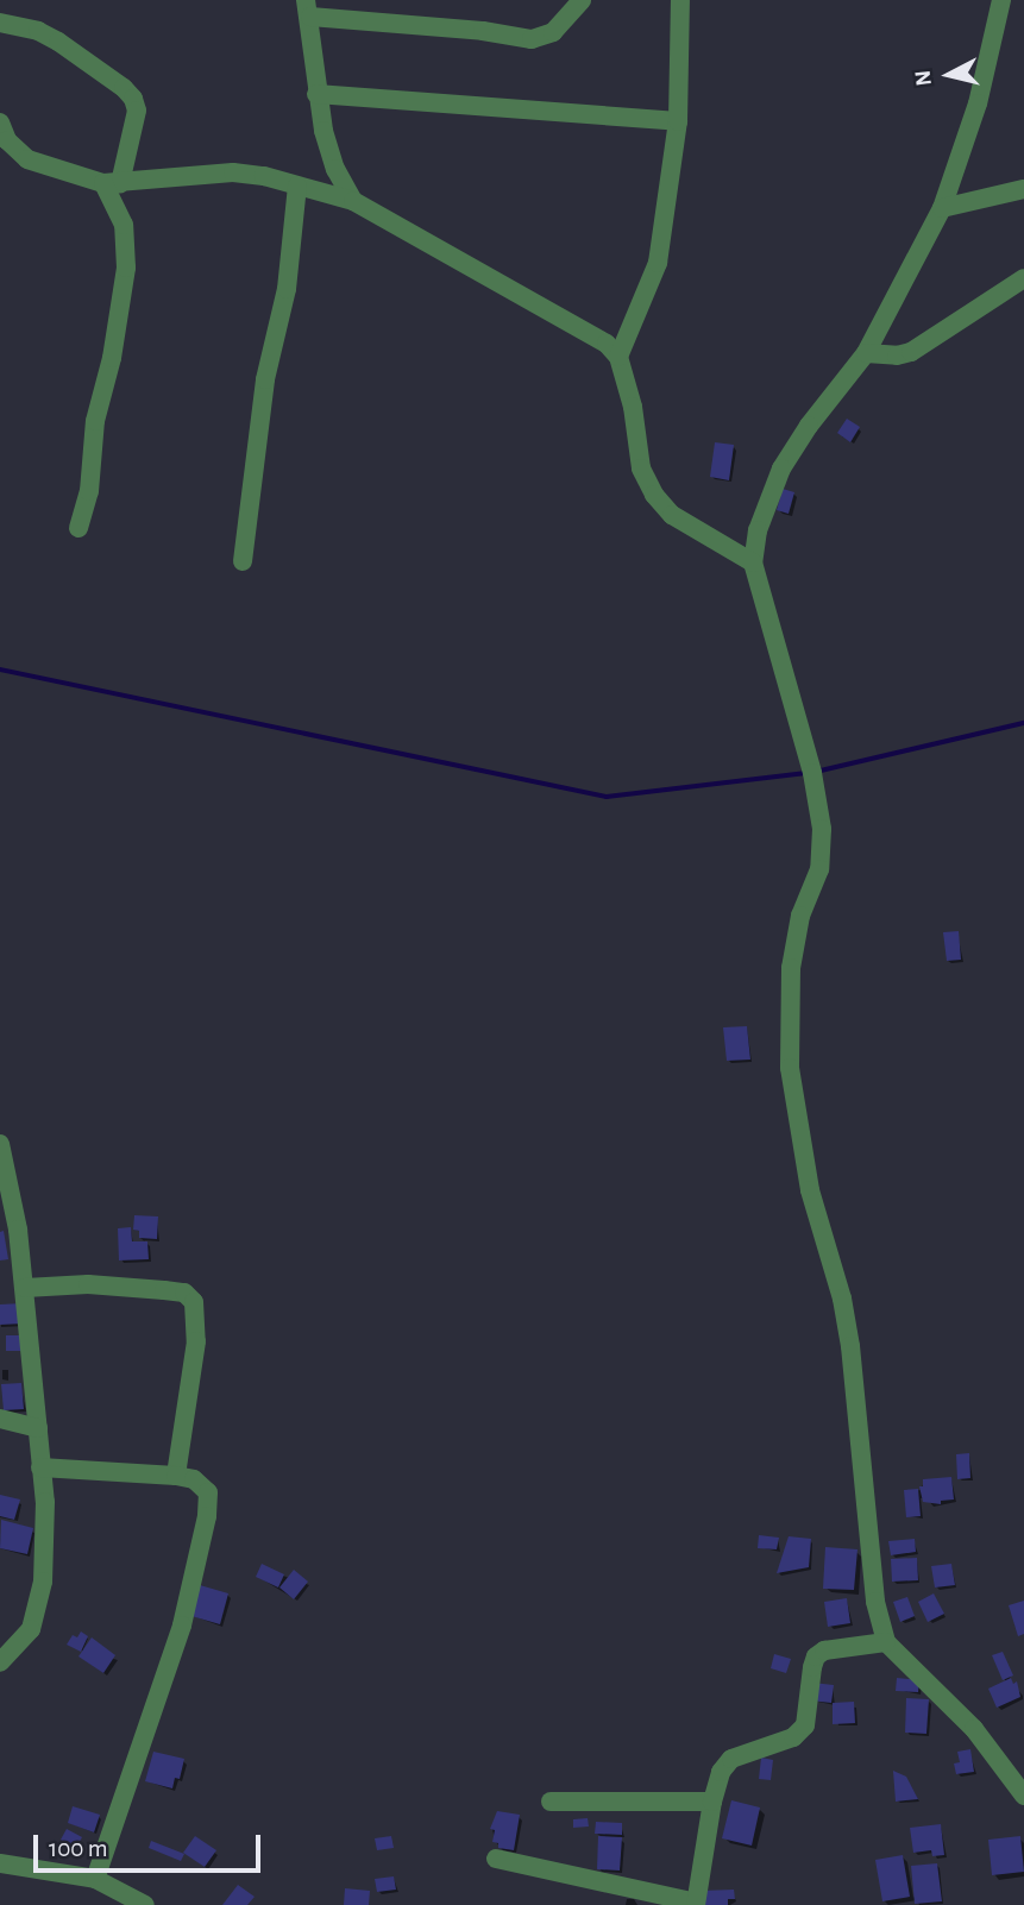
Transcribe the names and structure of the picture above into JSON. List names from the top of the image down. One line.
{"scale_bar":"100 m","north":"left"}
